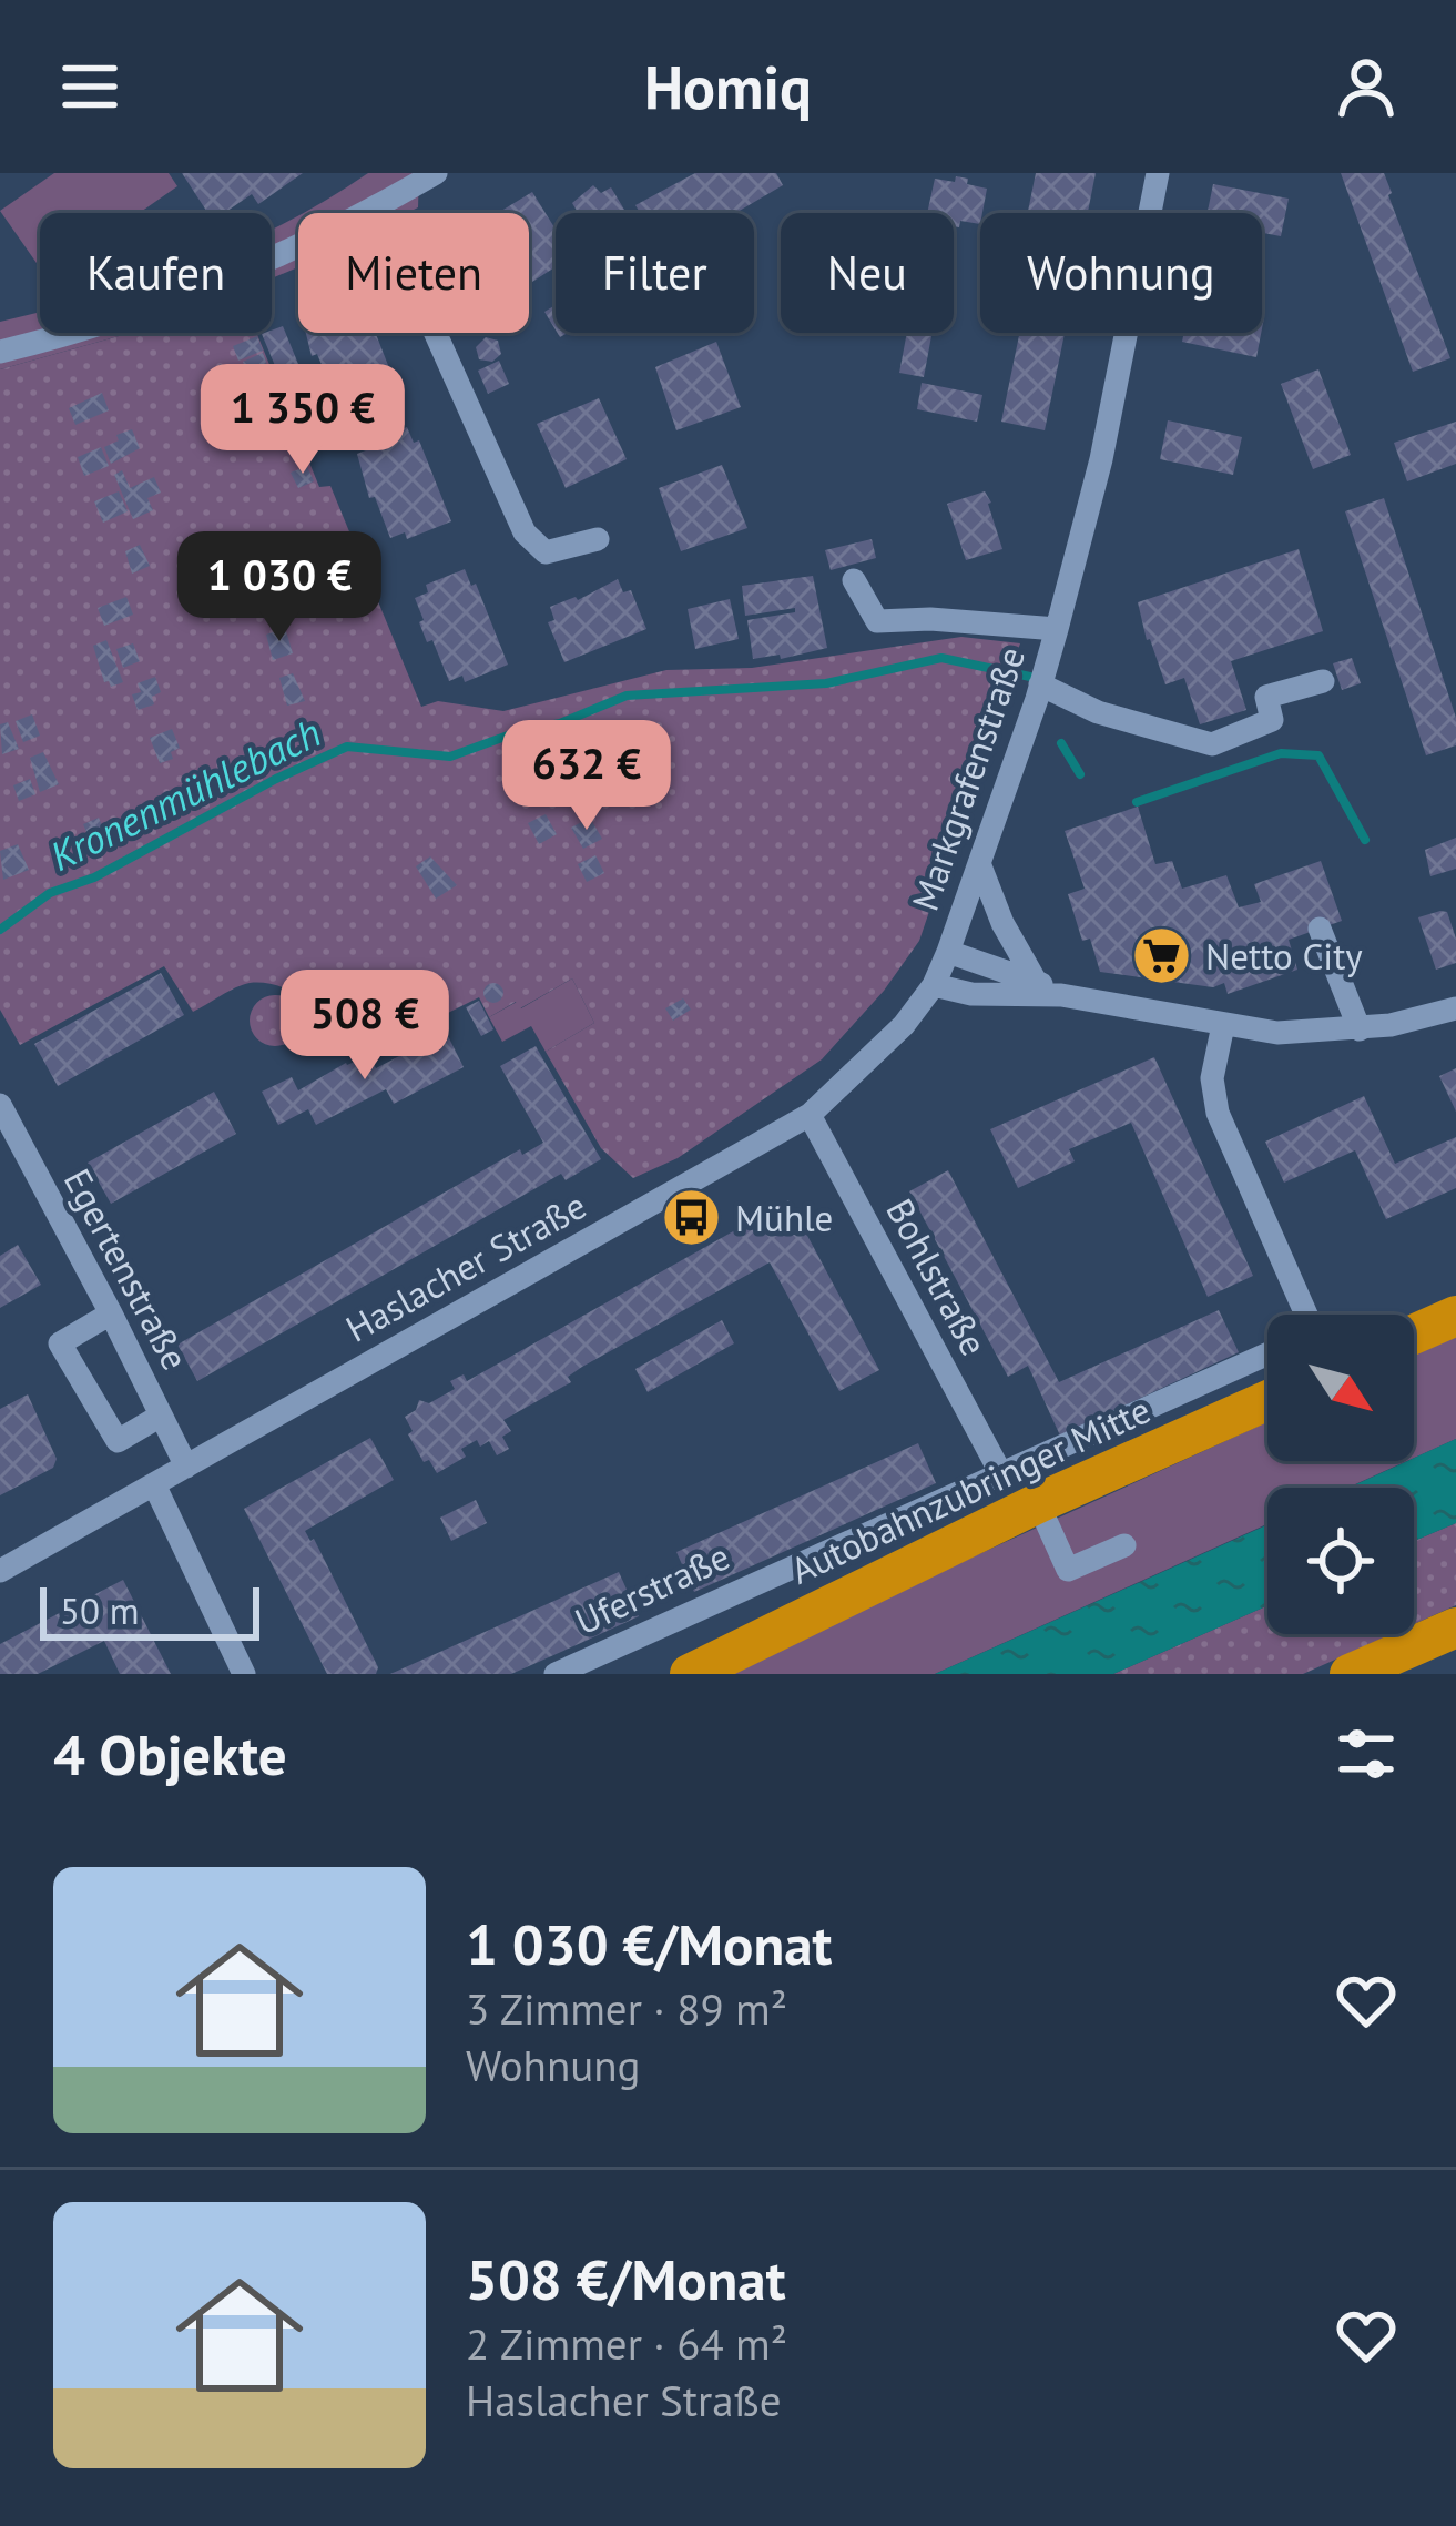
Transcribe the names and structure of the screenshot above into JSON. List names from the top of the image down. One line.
{"streets":{"highway":["Autobahnzubringer Mitte"],"street":["Markgrafenstraße","Haslacher Straße","Egertenstraße","Bohlstraße","Uferstraße"]},"crossings":[["Markgrafenstraße","Haslacher Straße"],["Haslacher Straße","Egertenstraße"],["Haslacher Straße","Bohlstraße"],["Bohlstraße","Uferstraße"]],"water":["Kronenmühlebach"],"places":{"supermarket":["Netto City"],"bus stop":["Mühle"]},"scale_bar":"50 m","north":"bottom right","page":{"header":"Homiq","chip":["Kaufen","Mieten","Filter","Neu","Wohnung"],"price":["1 350 €","1 030 €","632 €","508 €"],"scale":"50 m","heading":"4 Objekte","list":[{"name":"1 030 €/Monat","note":"3 Zimmer · 89 m² · Wohnung"},{"name":"508 €/Monat","note":"2 Zimmer · 64 m² · Haslacher Straße"}]}}
